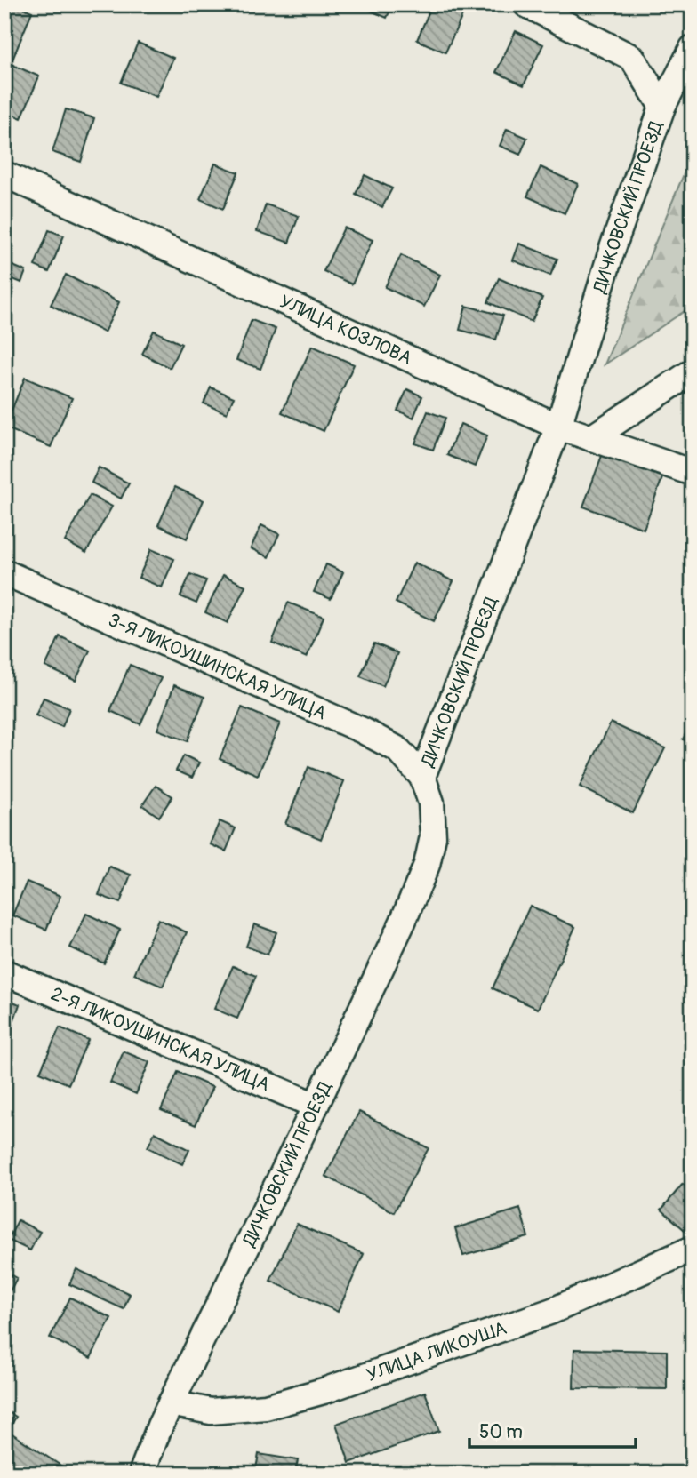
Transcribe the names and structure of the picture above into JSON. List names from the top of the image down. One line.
{"streets":{"street":["ДИЧКОВСКИЙ ПРОЕЗД","УЛИЦА КОЗЛОВА","3-Я ЛИКОУШИНСКАЯ УЛИЦА","2-Я ЛИКОУШИНСКАЯ УЛИЦА","УЛИЦА ЛИКОУША"]},"crossings":[["ДИЧКОВСКИЙ ПРОЕЗД","УЛИЦА КОЗЛОВА"],["ДИЧКОВСКИЙ ПРОЕЗД","3-Я ЛИКОУШИНСКАЯ УЛИЦА"],["ДИЧКОВСКИЙ ПРОЕЗД","2-Я ЛИКОУШИНСКАЯ УЛИЦА"],["ДИЧКОВСКИЙ ПРОЕЗД","УЛИЦА ЛИКОУША"]],"scale_bar":"50 m"}
